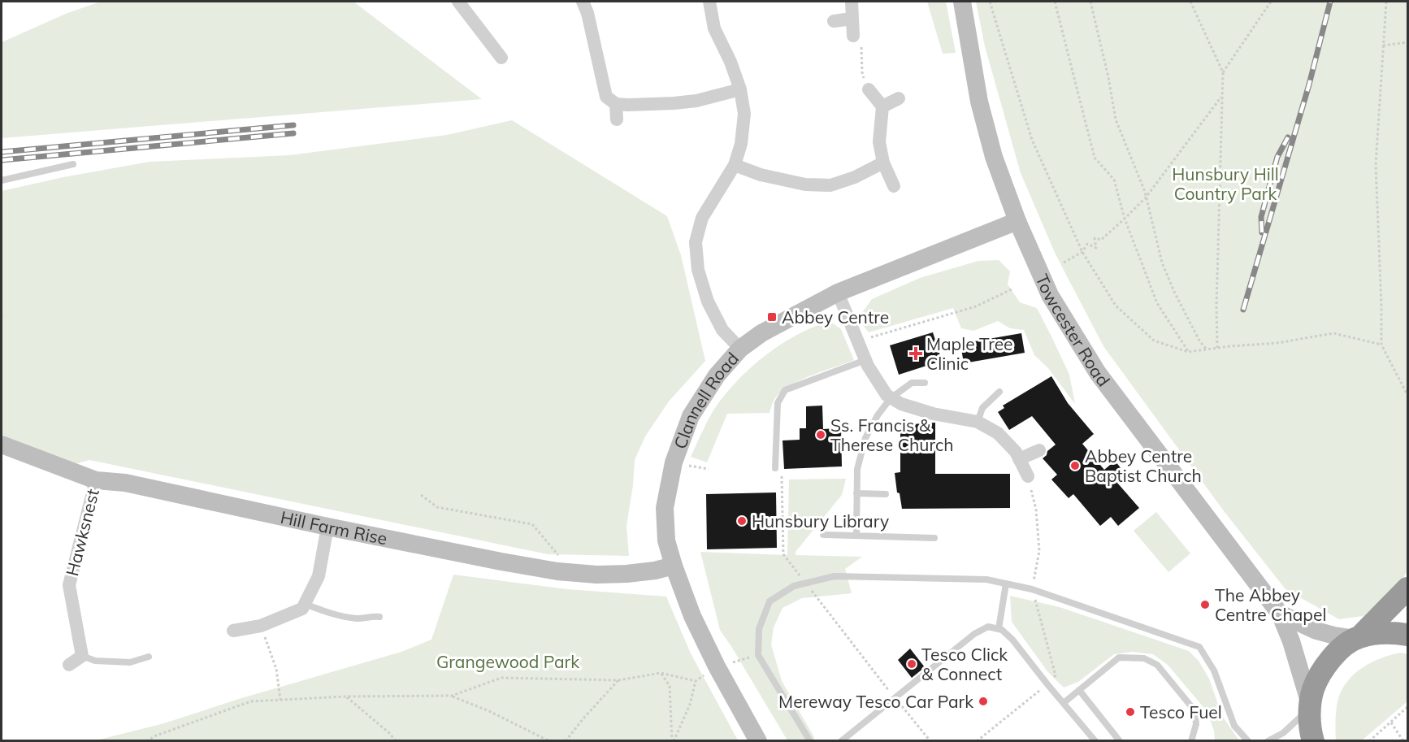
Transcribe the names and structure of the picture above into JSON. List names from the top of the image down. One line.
{"streets":{"street":["Towcester Road","Clannell Road","Hill Farm Rise","Hawksnest"]},"crossings":[["Towcester Road","Clannell Road"],["Clannell Road","Hill Farm Rise"],["Hill Farm Rise","Hawksnest"]],"parks":["Hunsbury Hill Country Park","Grangewood Park"],"places":{"transit":["Abbey Centre"],"health":["Maple Tree Clinic"],"other":["Ss. Francis & Therese Church","Abbey Centre Baptist Church","Hunsbury Library","The Abbey Centre Chapel","Tesco Click & Connect","Mereway Tesco Car Park","Tesco Fuel"]}}
